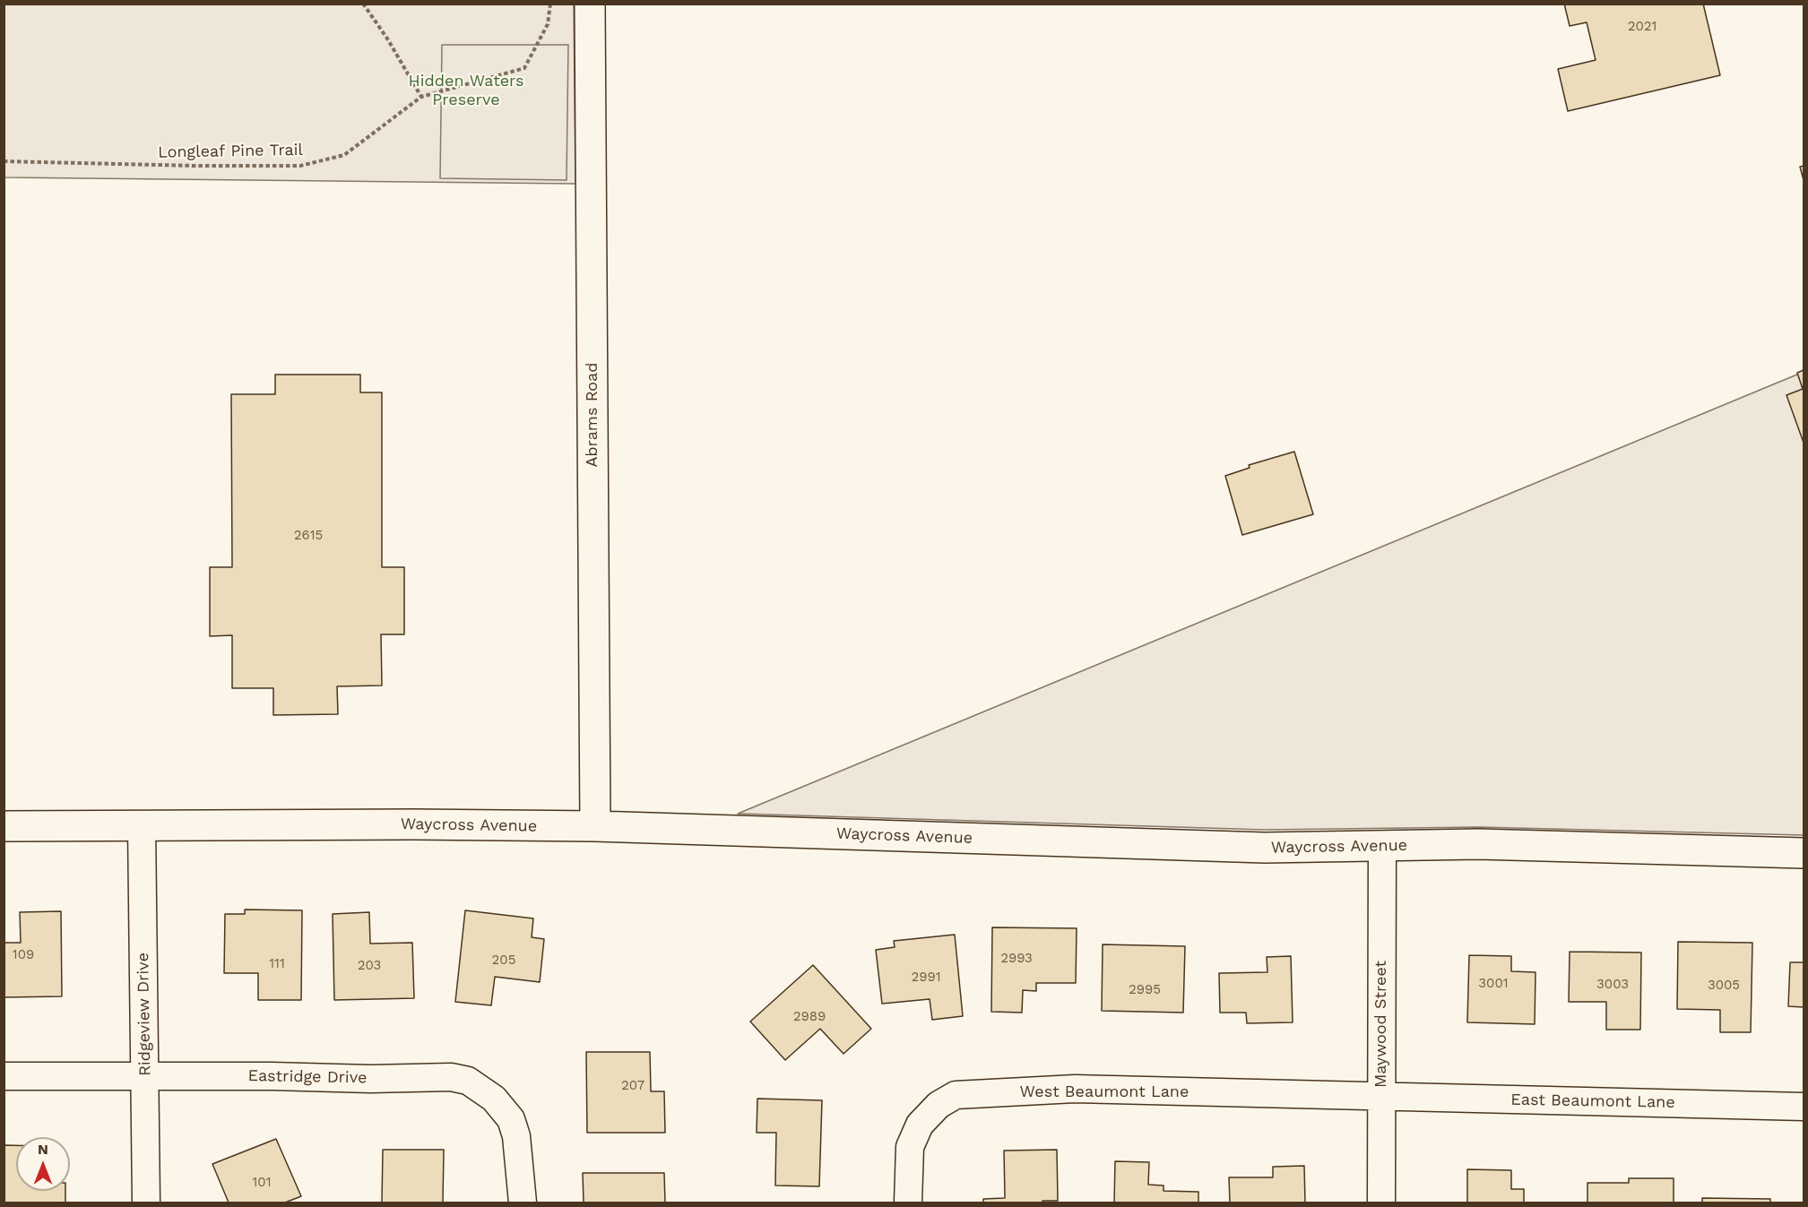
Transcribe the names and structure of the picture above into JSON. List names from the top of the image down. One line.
{"streets":{"street":["Abrams Road","Waycross Avenue","Ridgeview Drive","Maywood Street","Eastridge Drive","West Beaumont Lane","East Beaumont Lane"],"path":["Longleaf Pine Trail"]},"crossings":[["Abrams Road","Waycross Avenue"],["Waycross Avenue","Ridgeview Drive"],["Waycross Avenue","Maywood Street"],["Ridgeview Drive","Eastridge Drive"],["Maywood Street","West Beaumont Lane"],["Maywood Street","East Beaumont Lane"],["West Beaumont Lane","East Beaumont Lane"]],"parks":["Hidden Waters Preserve"],"house_numbers":["2021","2615","109","2993","205","111","203","2991","3001","3003","3005","2995","2989","207","101"],"north":"top"}
